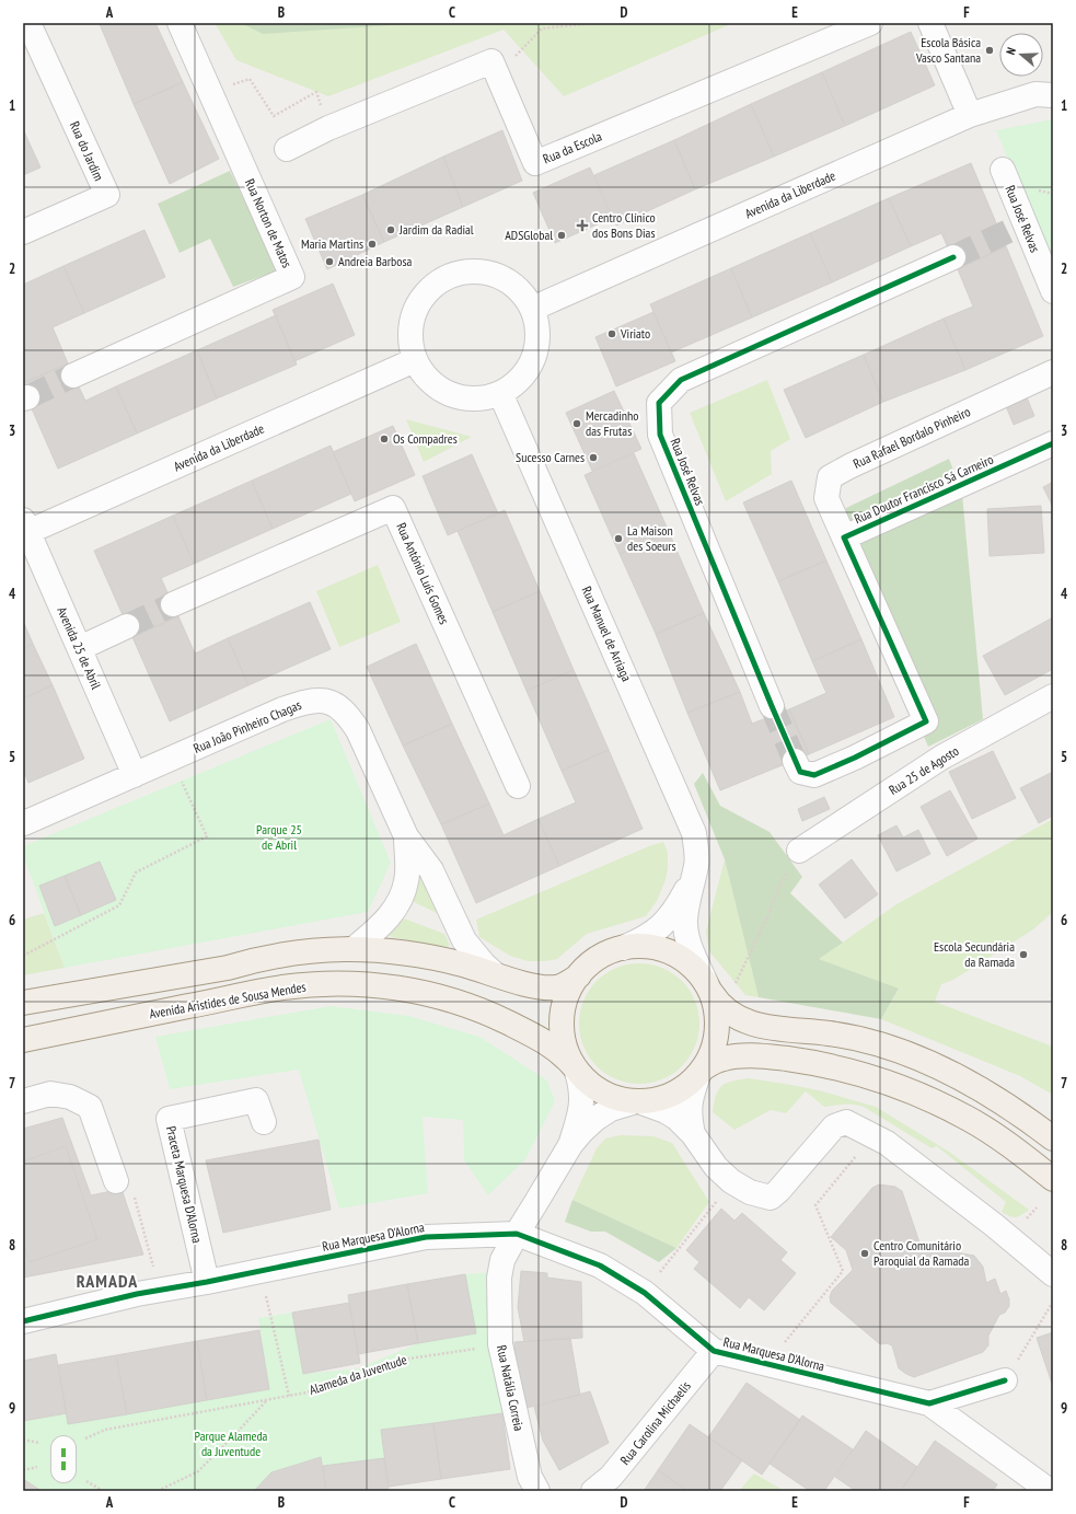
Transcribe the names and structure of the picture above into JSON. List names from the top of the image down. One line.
{"streets":{"main road":["Avenida Aristides de Sousa Mendes"],"street":["Rua da Escola","Rua do Jardim","Avenida da Liberdade","Rua José Relvas","Rua Norton de Matos","Rua Rafael Bordalo Pinheiro","Rua Doutor Francisco Sá Carneiro","Rua António Luís Gomes","Rua Manuel de Arriaga","Avenida 25 de Abril","Rua João Pinheiro Chagas","Rua 25 de Agosto","Praceta Marquesa D'Alorna","Rua Marquesa D'Alorna","Rua Natália Correia","Rua Carolina Michaelis"],"path":["Alameda da Juventude"]},"crossings":[["Avenida da Liberdade","Rua Manuel de Arriaga"],["Avenida da Liberdade","Avenida 25 de Abril"],["Rua Rafael Bordalo Pinheiro","Rua Doutor Francisco Sá Carneiro"],["Rua Manuel de Arriaga","Avenida Aristides de Sousa Mendes"],["Avenida 25 de Abril","Rua João Pinheiro Chagas"],["Praceta Marquesa D'Alorna","Rua Marquesa D'Alorna"],["Rua Marquesa D'Alorna","Rua Natália Correia"],["Rua Marquesa D'Alorna","Rua Carolina Michaelis"],["Alameda da Juventude","Rua Natália Correia"]],"districts":["RAMADA"],"parks":["Parque 25 de Abril","Parque Alameda da Juventude"],"places":{"other":["Escola Básica Vasco Santana","Jardim da Radial","ADSGlobal","Maria Martins","Andreia Barbosa","Viriato","Mercadinho das Frutas","Os Compadres","Sucesso Carnes","La Maison des Soeurs","Escola Secundária da Ramada","Centro Comunitário Paroquial da Ramada"],"health":["Centro Clínico dos Bons Dias"]},"north":"left","grid":{"columns":["A","B","C","D","E","F"],"rows":["1","2","3","4","5","6","7","8","9"]}}
